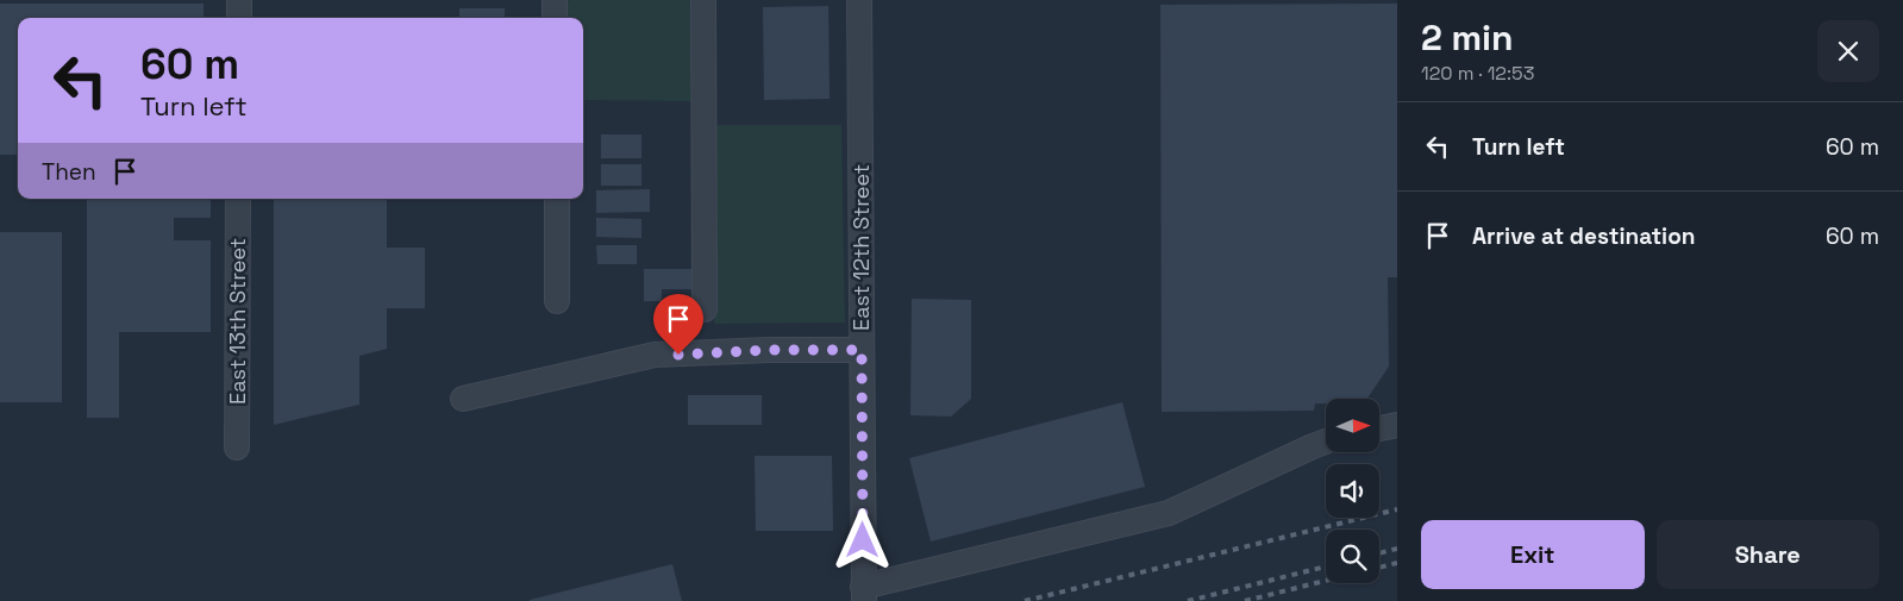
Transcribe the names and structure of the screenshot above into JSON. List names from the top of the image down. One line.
{"streets":{"street":["East 12th Street","East 13th Street"]},"north":"right","page":{"heading":["2 min","120 m · 12:53"],"turn":["60 m","Turn left"],"list":[{"name":"Turn left","value":"60 m"},{"name":"Arrive at destination","value":"60 m"}],"then":"Then","buttons":["Exit","Share"]}}
